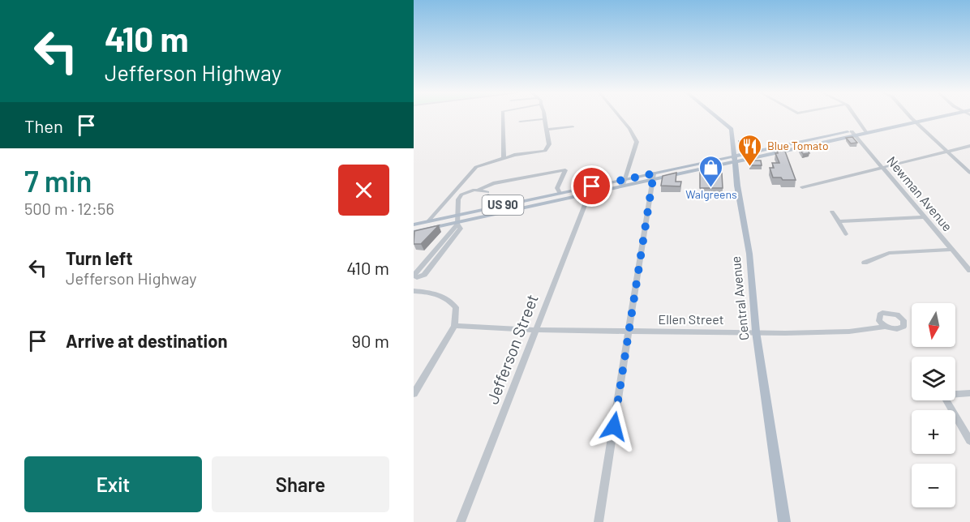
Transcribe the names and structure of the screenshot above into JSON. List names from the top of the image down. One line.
{"streets":{"main road":["US 90","Central Avenue"],"street":["Newman Avenue","Ellen Street","Jefferson Street"]},"crossings":[["Newman Avenue","US 90"],["US 90","Central Avenue"],["US 90","Jefferson Street"],["Central Avenue","Ellen Street"],["Ellen Street","Jefferson Street"]],"places":{"restaurant":["Blue Tomato"],"shop":["Walgreens"]},"north":"bottom","page":{"turn":["410 m","Jefferson Highway"],"then":"Then","heading":["7 min","500 m · 12:56"],"list":[{"name":"Turn left","note":"Jefferson Highway","value":"410 m"},{"name":"Arrive at destination","value":"90 m"}],"map_buttons":["+","−"],"buttons":["Exit","Share"]}}
